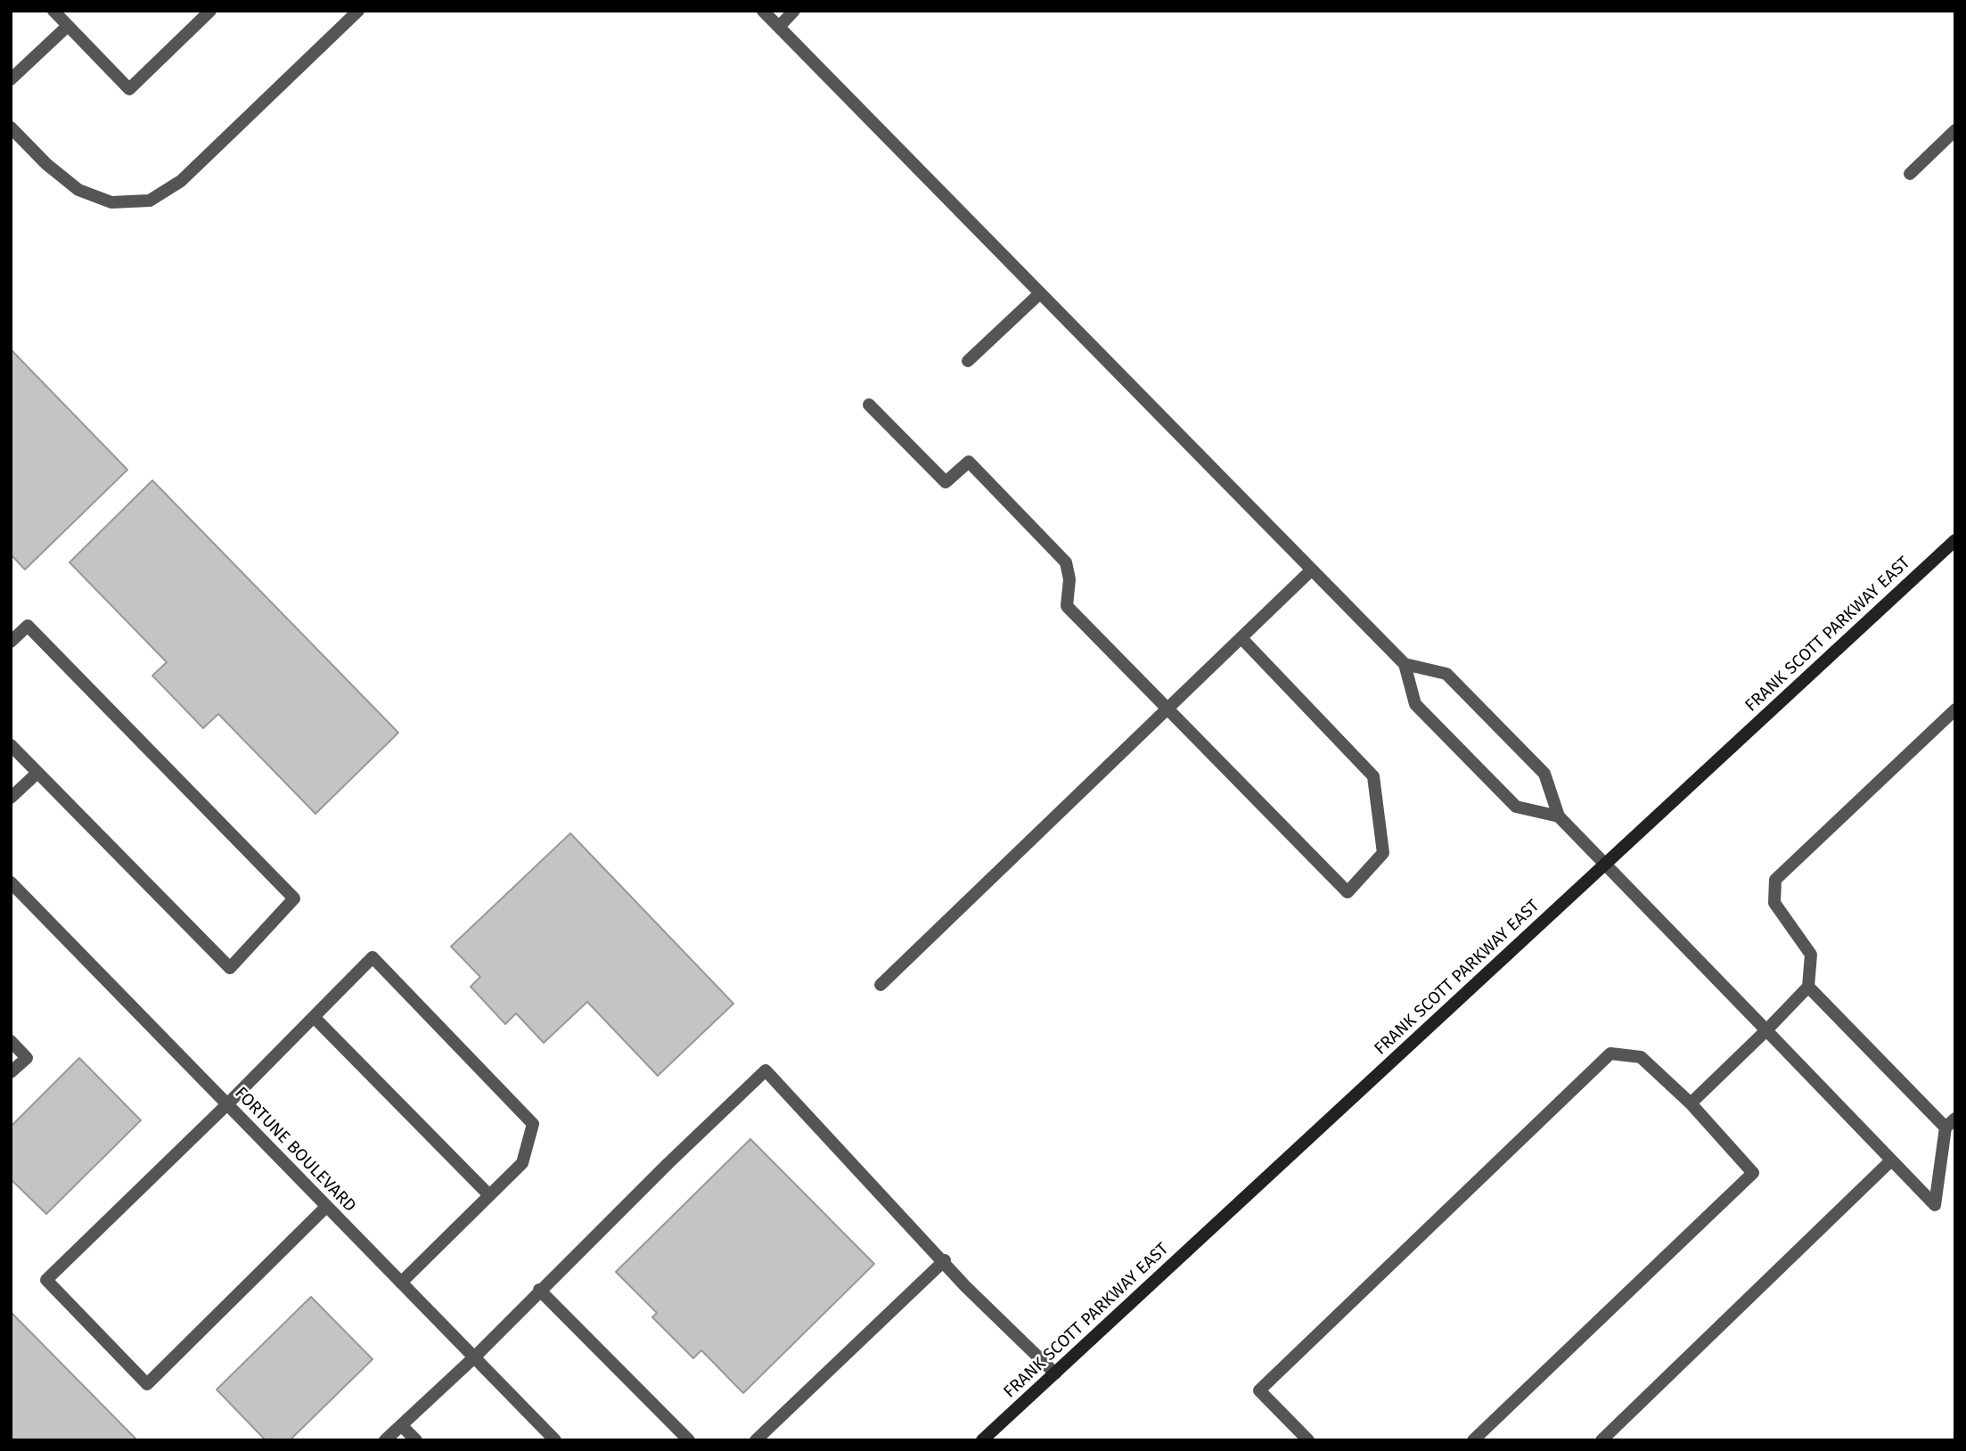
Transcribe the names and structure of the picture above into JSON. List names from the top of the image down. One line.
{"streets":{"main road":["FRANK SCOTT PARKWAY EAST"],"street":["FORTUNE BOULEVARD"]}}
